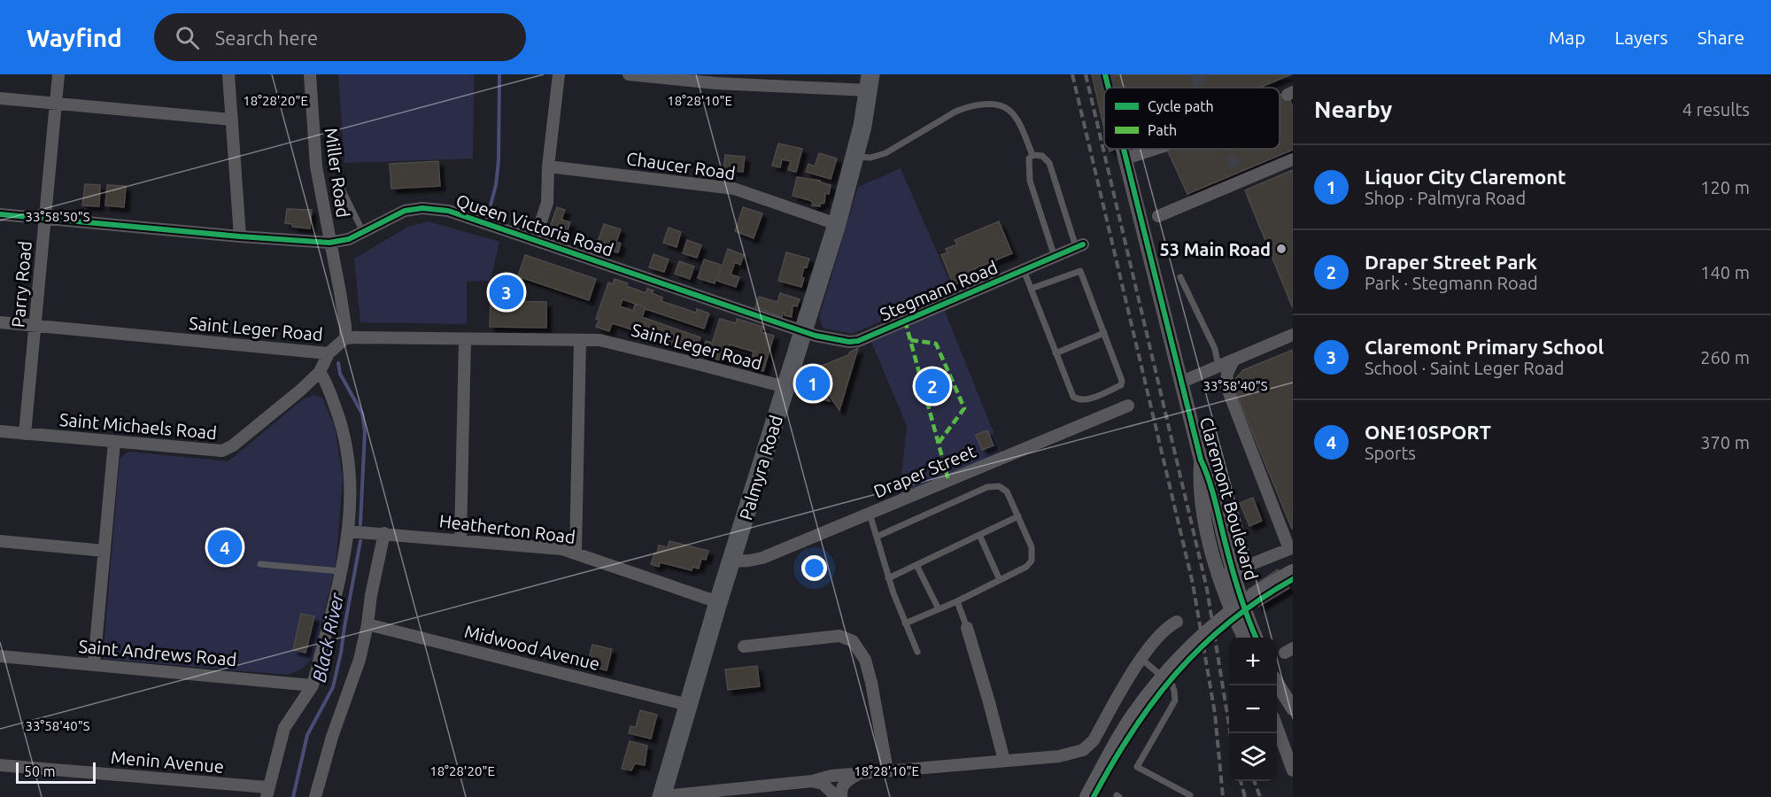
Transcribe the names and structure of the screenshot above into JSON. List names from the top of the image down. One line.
{"streets":{"main road":["Palmyra Road"],"street":["Chaucer Road","Miller Road","Queen Victoria Road","Parry Road","Stegmann Road","Saint Leger Road","Saint Michaels Road","Draper Street","Claremont Boulevard","Heatherton Road","Midwood Avenue","Saint Andrews Road","Menin Avenue"]},"crossings":[["Chaucer Road","Palmyra Road"],["Miller Road","Queen Victoria Road"],["Miller Road","Saint Leger Road"],["Queen Victoria Road","Parry Road"],["Queen Victoria Road","Stegmann Road"],["Queen Victoria Road","Palmyra Road"],["Parry Road","Saint Leger Road"],["Parry Road","Saint Michaels Road"],["Stegmann Road","Palmyra Road"],["Saint Leger Road","Saint Michaels Road"],["Saint Leger Road","Palmyra Road"],["Palmyra Road","Draper Street"],["Palmyra Road","Heatherton Road"],["Palmyra Road","Midwood Avenue"]],"water":["Black River"],"places":["53 Main Road"],"legend":["Cycle path","Path"],"scale_bar":"50 m","page":{"header":"Wayfind","search":"Search here","nav":["Map","Layers","Share"],"heading":["Nearby","4 results"],"list":[{"mark":"1","name":"Liquor City Claremont","note":"Shop · Palmyra Road","value":"120 m"},{"mark":"2","name":"Draper Street Park","note":"Park · Stegmann Road","value":"140 m"},{"mark":"3","name":"Claremont Primary School","note":"School · Saint Leger Road","value":"260 m"},{"mark":"4","name":"ONE10SPORT","note":"Sports","value":"370 m"}],"pins":["3","1","2","4"],"map_buttons":["+","−"],"scale":"50 m"},"coordinates":["18°28'20\"E","18°28'10\"E","33°58'50\"S","33°58'40\"S"]}
